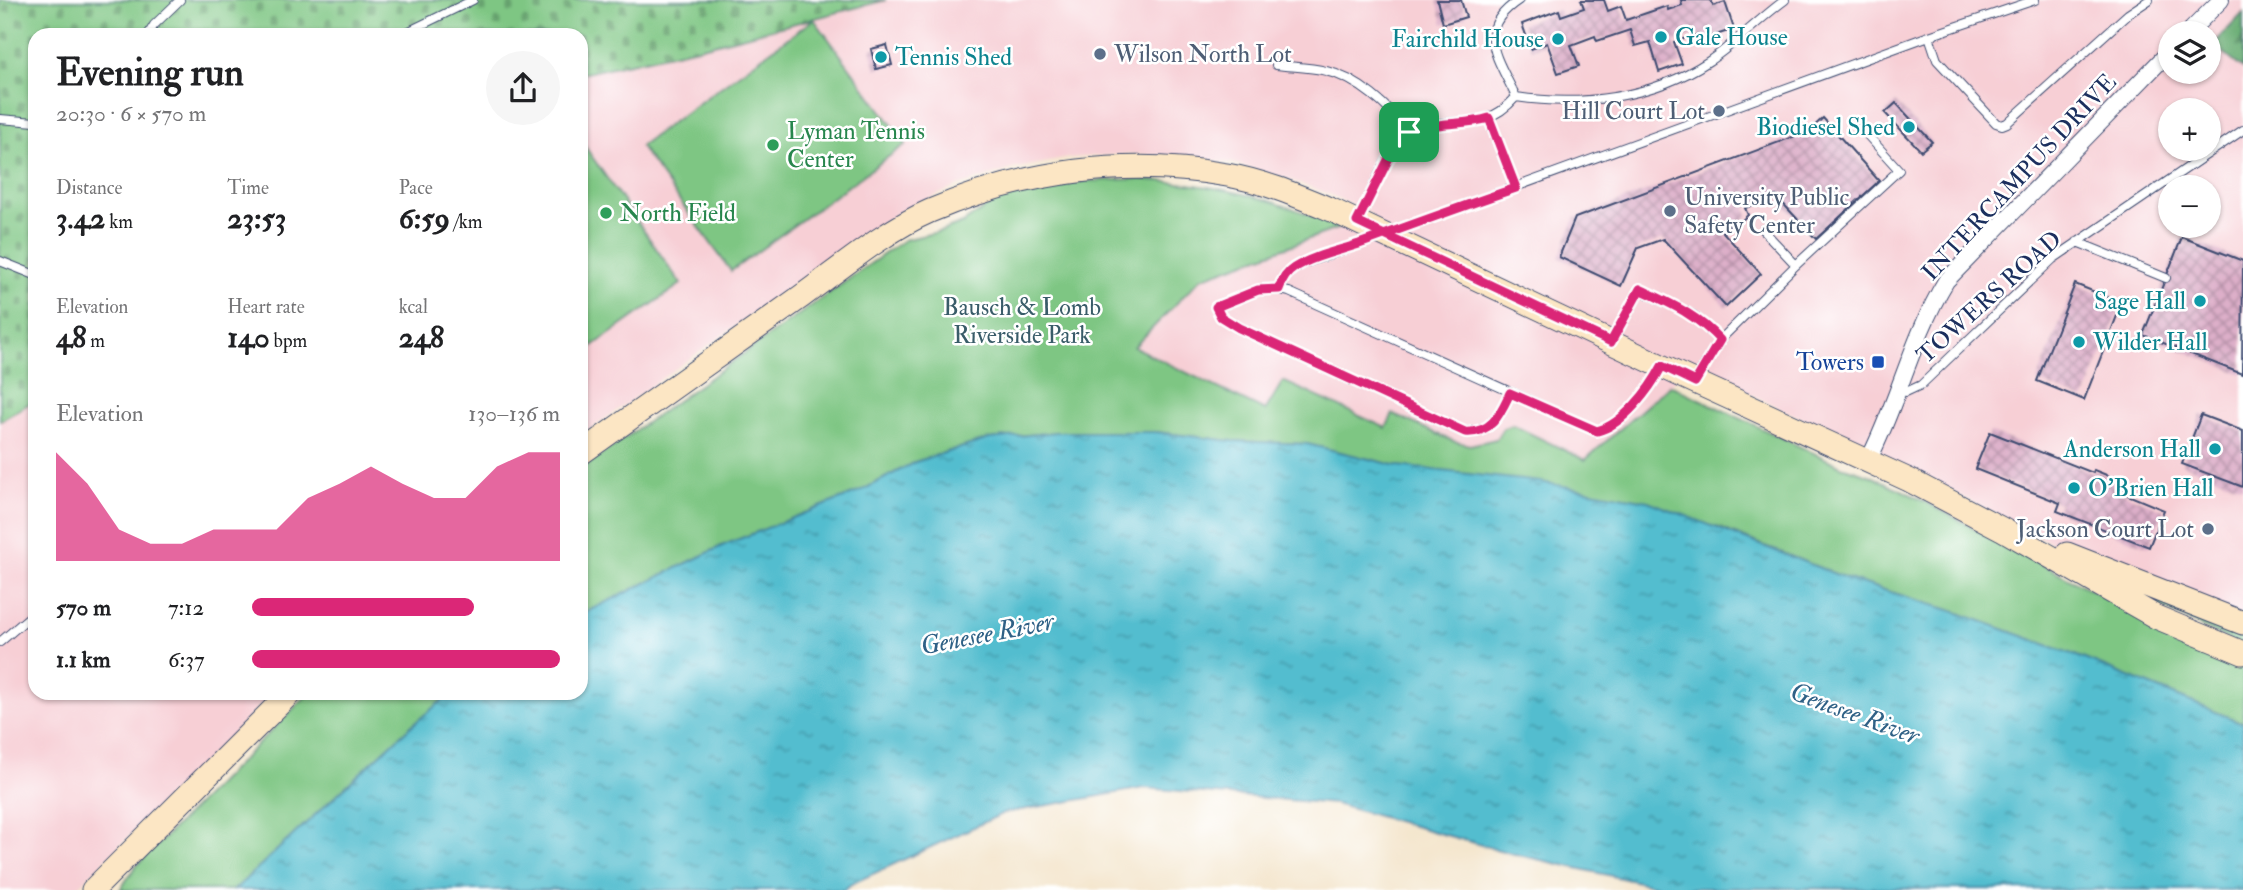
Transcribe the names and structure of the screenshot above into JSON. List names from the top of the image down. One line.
{"streets":{"street":["INTERCAMPUS DRIVE"],"lane":["TOWERS ROAD"]},"crossings":[["INTERCAMPUS DRIVE","TOWERS ROAD"]],"water":["Genesee River"],"parks":["Bausch & Lomb Riverside Park"],"places":{"other":["Gale House","Fairchild House","Wilson North Lot","Tennis Shed","Hill Court Lot","Biodiesel Shed","Lyman Tennis Center","University Public Safety Center","North Field","Sage Hall","Wilder Hall","Anderson Hall","O'Brien Hall","Jackson Court Lot"],"transit":["Towers"]},"page":{"map_buttons":["+","−"],"heading":["Evening run","20:30 · 6 × 570 m"],"stats":[["Distance","3.42 km"],["Time","23:53"],["Pace","6:59 /km"],["Elevation","48 m"],["Heart rate","140 bpm"],["kcal","248"]],"chart":["Elevation","130–136 m"],"list":[{"name":"570 m","note":"7:12"},{"name":"1.1 km","note":"6:37"}]}}
